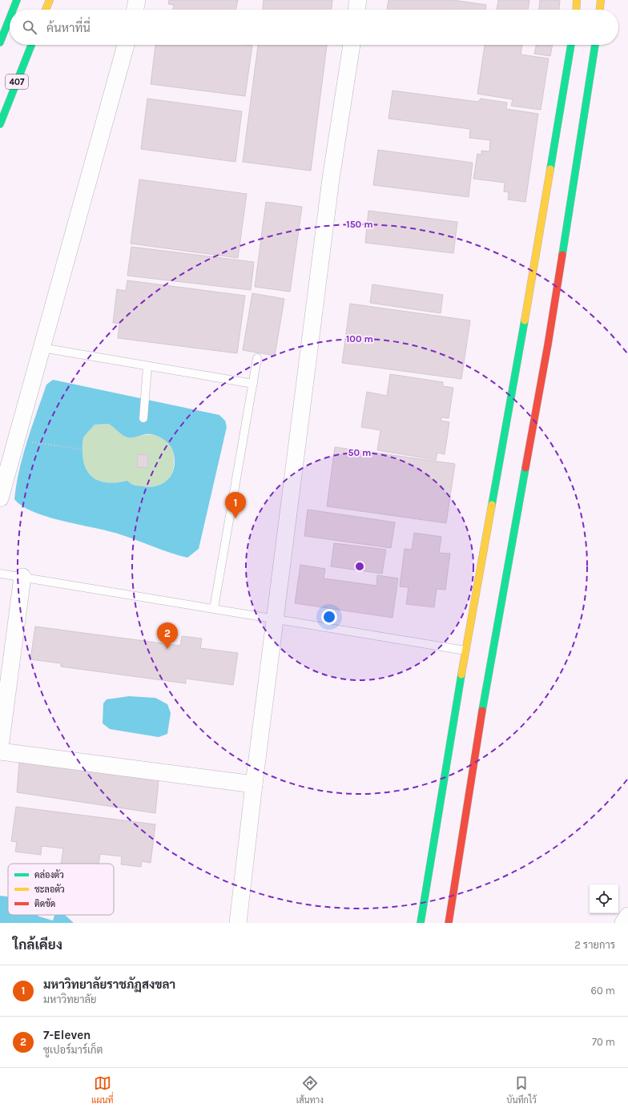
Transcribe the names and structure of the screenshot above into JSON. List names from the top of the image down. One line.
{"streets":{"main road":["407"]},"legend":["คล่องตัว","ชะลอตัว","ติดขัด"],"page":{"search":"ค้นหาที่นี่","pins":["1","2"],"heading":["ใกล้เคียง","2 รายการ"],"list":[{"mark":"1","name":"มหาวิทยาลัยราชภัฏสงขลา","note":"มหาวิทยาลัย","value":"60 m"},{"mark":"2","name":"7-Eleven","note":"ซูเปอร์มาร์เก็ต","value":"70 m"}],"nav":["แผนที่","เส้นทาง","บันทึกไว้"]},"rings":["150 m","100 m","50 m"]}
